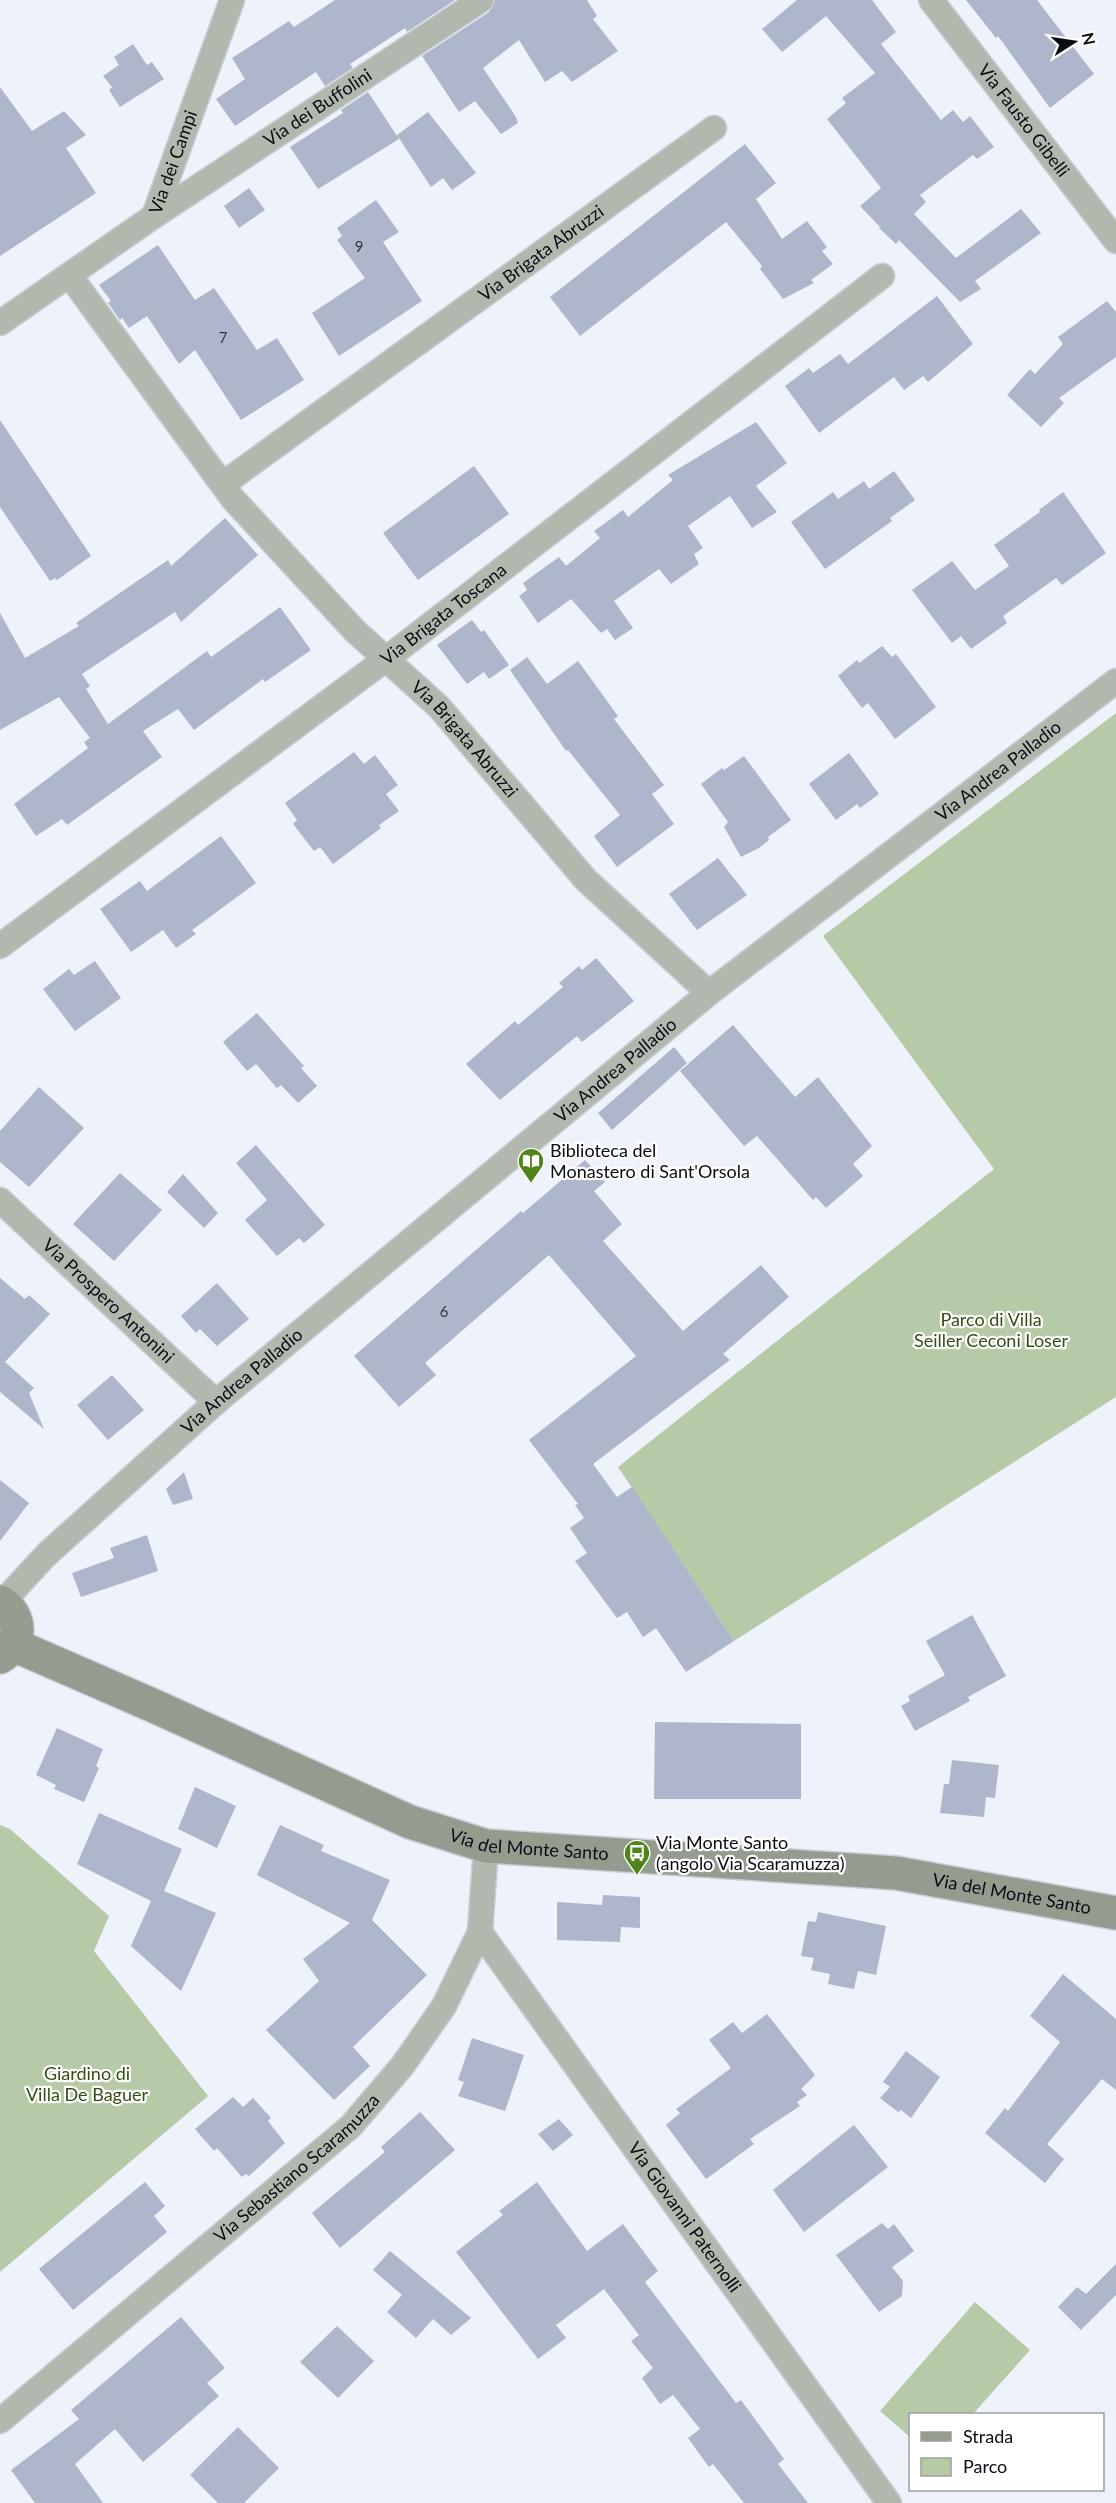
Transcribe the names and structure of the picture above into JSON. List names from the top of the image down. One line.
{"streets":{"main road":["Via del Monte Santo"],"street":["Via dei Buffolini","Via Fausto Gibelli","Via dei Campi","Via Brigata Abruzzi","Via Brigata Toscana","Via Andrea Palladio","Via Prospero Antonini","Via Sebastiano Scaramuzza","Via Giovanni Paternolli"]},"crossings":[["Via dei Buffolini","Via dei Campi"],["Via dei Campi","Via Brigata Abruzzi"],["Via Brigata Abruzzi","Via Brigata Toscana"],["Via Brigata Abruzzi","Via Andrea Palladio"],["Via Andrea Palladio","Via Prospero Antonini"],["Via Andrea Palladio","Via del Monte Santo"],["Via del Monte Santo","Via Sebastiano Scaramuzza"],["Via Sebastiano Scaramuzza","Via Giovanni Paternolli"]],"parks":["Parco di Villa Seiller Ceconi Loser","Giardino di Villa De Baguer"],"places":{"library":["Biblioteca del Monastero di Sant'Orsola"],"bus stop":["Via Monte Santo (angolo Via Scaramuzza)"]},"house_numbers":["9","7","6"],"legend":["Strada","Parco"],"north":"right"}
